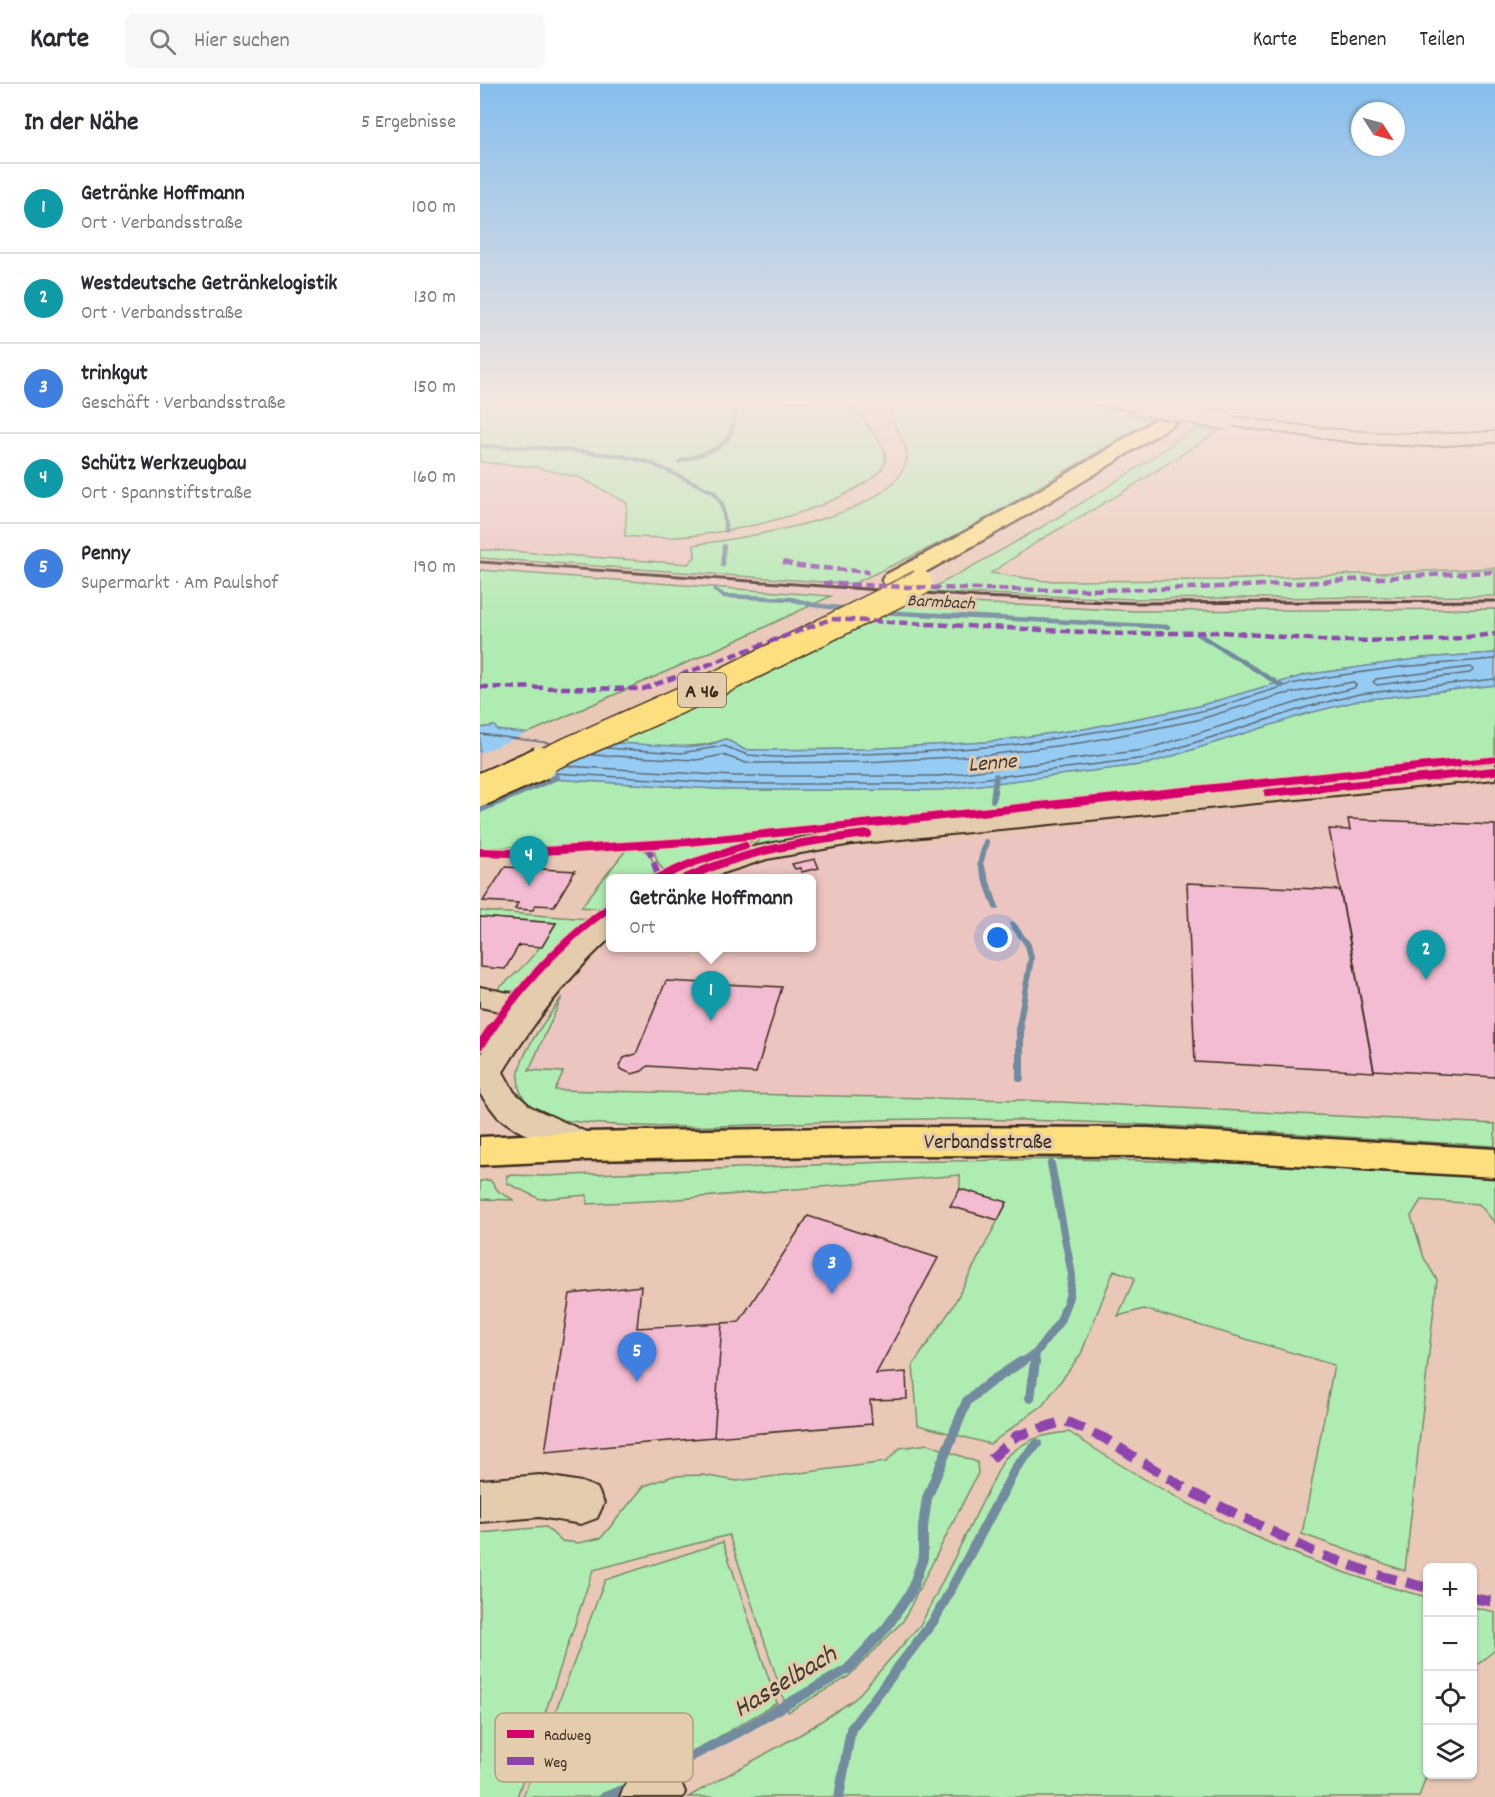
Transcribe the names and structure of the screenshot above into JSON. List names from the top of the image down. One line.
{"streets":{"main road":["A 46","Verbandsstraße"]},"water":["Barmbach","Lenne","Hasselbach"],"legend":["Radweg","Weg"],"north":"bottom right","page":{"header":"Karte","search":"Hier suchen","nav":["Karte","Ebenen","Teilen"],"heading":["In der Nähe","5 Ergebnisse"],"list":[{"mark":"1","name":"Getränke Hoffmann","note":"Ort · Verbandsstraße","value":"100 m"},{"mark":"2","name":"Westdeutsche Getränkelogistik","note":"Ort · Verbandsstraße","value":"130 m"},{"mark":"3","name":"trinkgut","note":"Geschäft · Verbandsstraße","value":"150 m"},{"mark":"4","name":"Schütz Werkzeugbau","note":"Ort · Spannstiftstraße","value":"160 m"},{"mark":"5","name":"Penny","note":"Supermarkt · Am Paulshof","value":"190 m"}],"pins":["4","2","1","3","5"],"popup":["Getränke Hoffmann","Ort"],"map_buttons":["+","−"]}}
